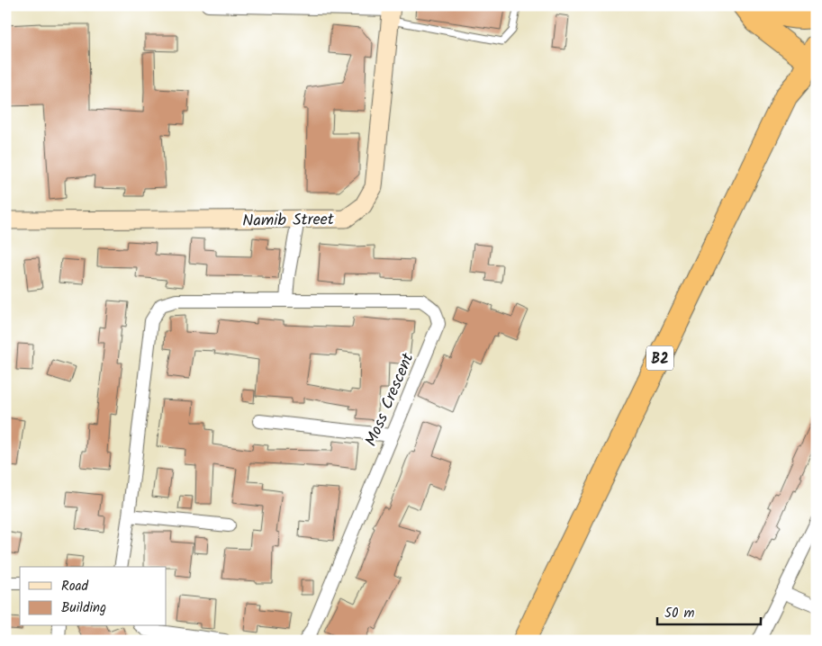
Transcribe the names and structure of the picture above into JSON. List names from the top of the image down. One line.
{"streets":{"highway":["B2"],"street":["Namib Street","Moss Crescent"]},"legend":["Road","Building"],"scale_bar":"50 m"}
